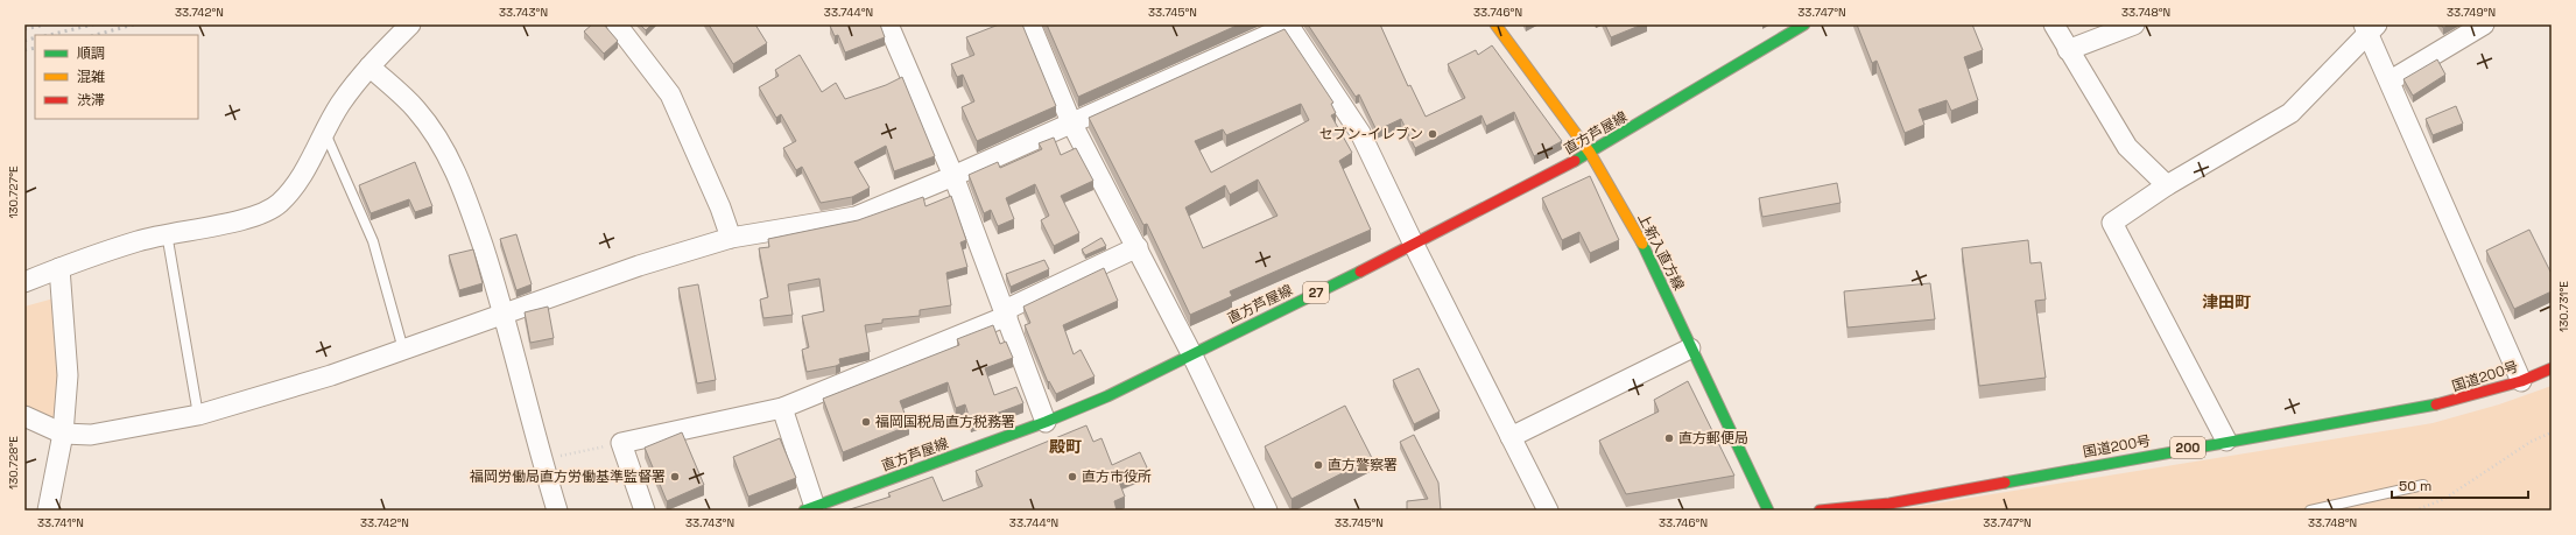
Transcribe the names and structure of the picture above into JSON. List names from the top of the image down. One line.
{"streets":{"main road":["直方芦屋線","上新入直方線","27","国道200号","200"]},"crossings":[["直方芦屋線","上新入直方線"]],"districts":["津田町","殿町"],"places":["セブン-イレブン","福岡国税局直方税務署","直方郵便局","直方警察署","福岡労働局直方労働基準監督署","直方市役所"],"legend":["順調","混雑","渋滞"],"scale_bar":"50 m","coordinates":["33.742°N","33.743°N","33.744°N","33.745°N","33.746°N","33.747°N","33.748°N","33.749°N","130.727°E","130.731°E","130.728°E","33.741°N"]}
